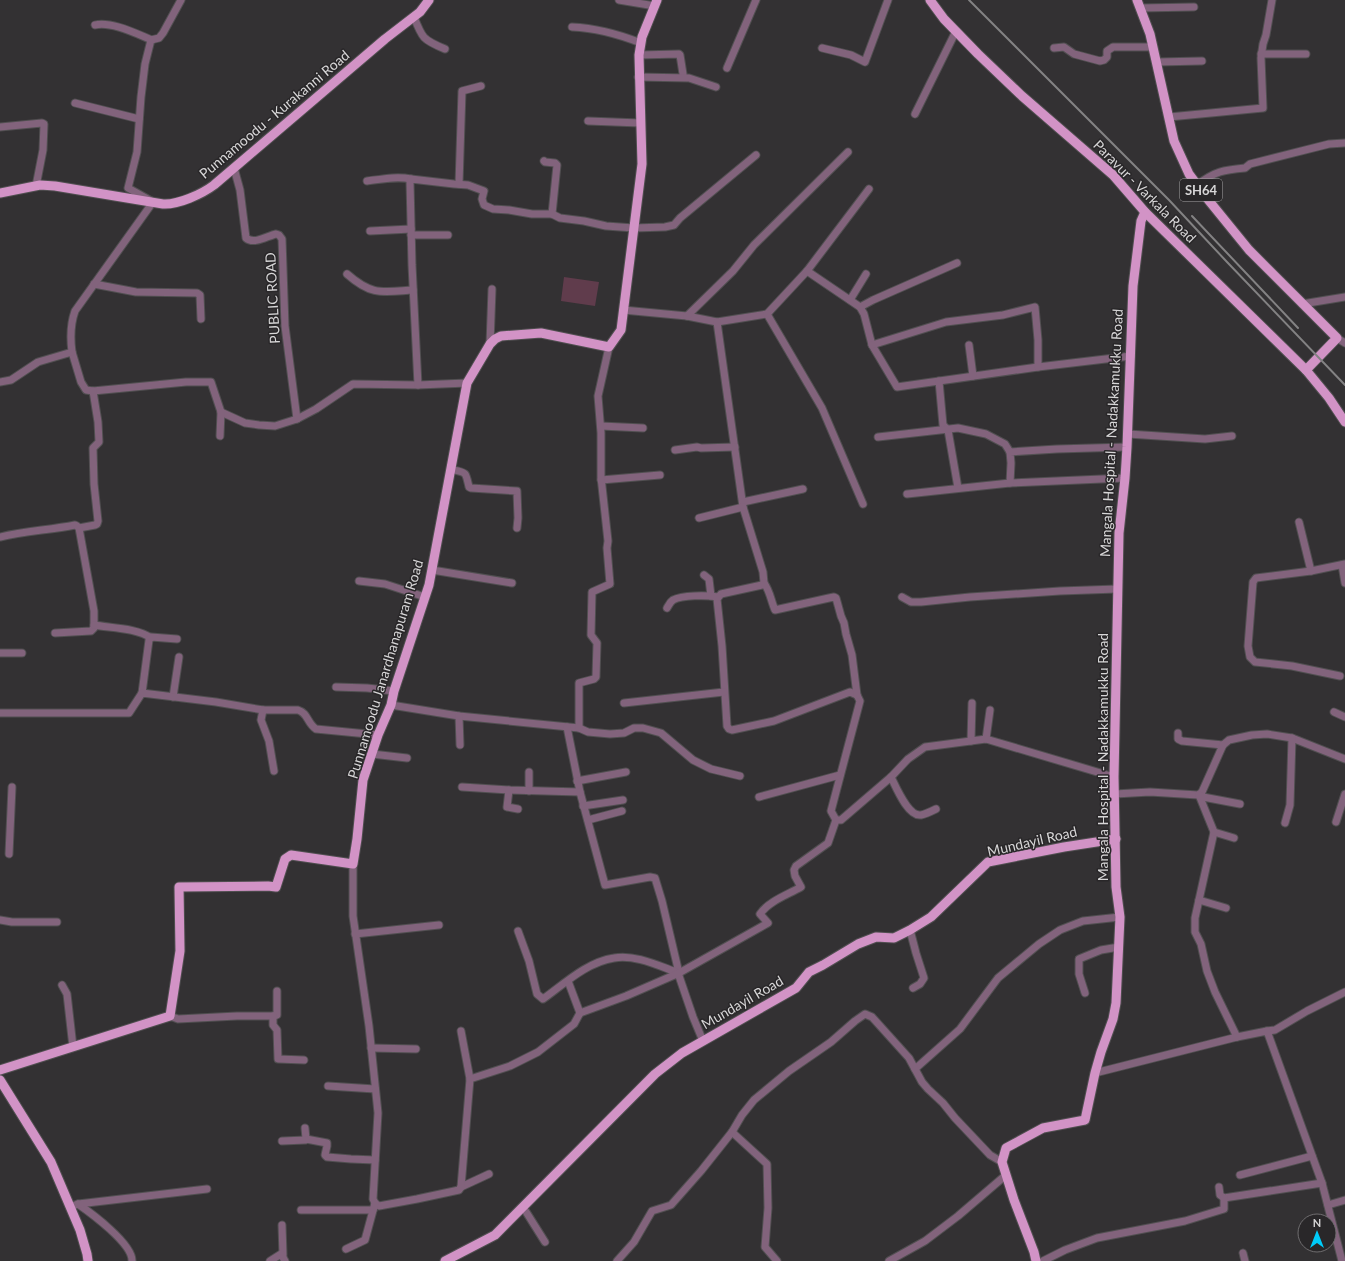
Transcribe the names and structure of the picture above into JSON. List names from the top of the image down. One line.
{"streets":{"main road":["Punnamoodu - Kurakanni Road","SH64","Paravur - Varkala Road","Mangala Hospital - Nadakkamukku Road","Punnamoodu Janardhanapuram Road","Mundayil Road"],"street":["PUBLIC ROAD"]},"crossings":[["Punnamoodu - Kurakanni Road","PUBLIC ROAD"],["SH64","Paravur - Varkala Road"],["Paravur - Varkala Road","Mangala Hospital - Nadakkamukku Road"],["Mangala Hospital - Nadakkamukku Road","Mundayil Road"]],"north":"top"}
